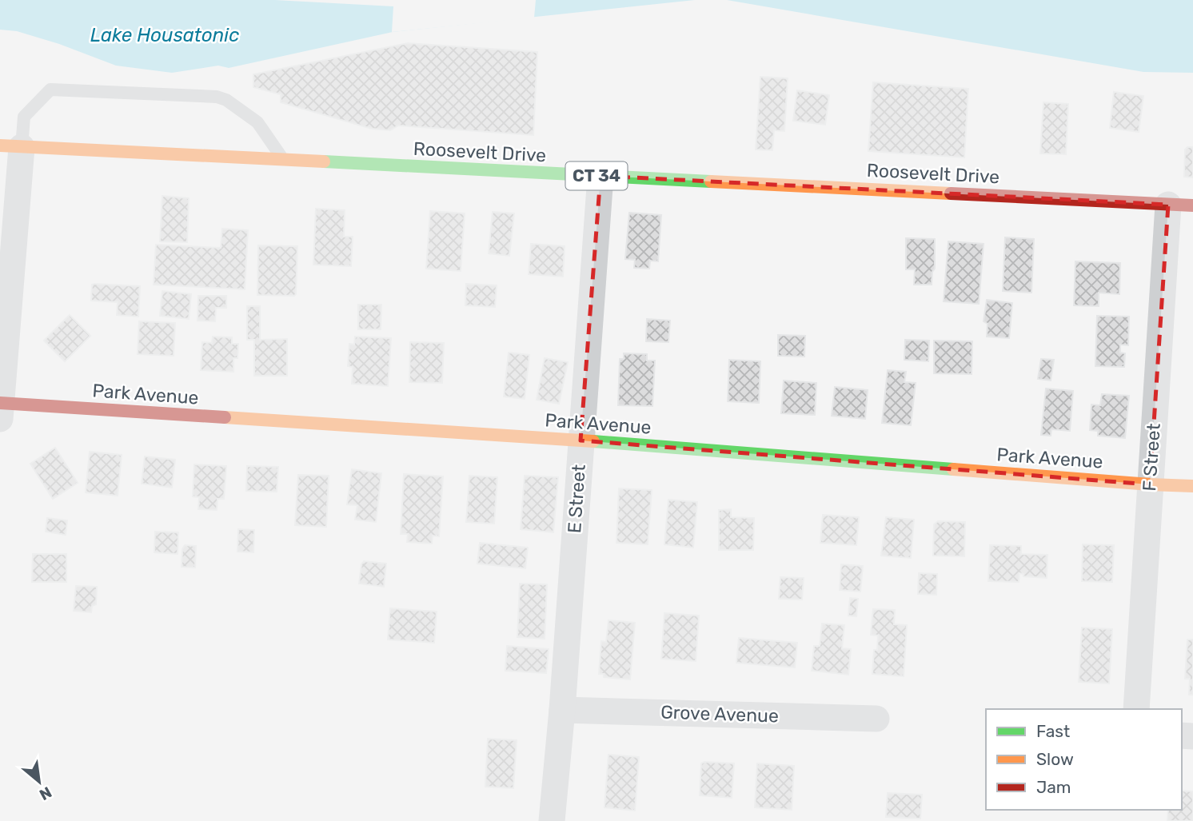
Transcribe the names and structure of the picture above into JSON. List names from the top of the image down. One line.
{"streets":{"street":["Roosevelt Drive","CT 34","Park Avenue","F Street","E Street","Grove Avenue"]},"crossings":[["Roosevelt Drive","F Street"],["Roosevelt Drive","E Street"],["Park Avenue","F Street"],["Park Avenue","E Street"],["E Street","Grove Avenue"]],"water":["Lake Housatonic"],"legend":["Fast","Slow","Jam"],"north":"bottom right"}
